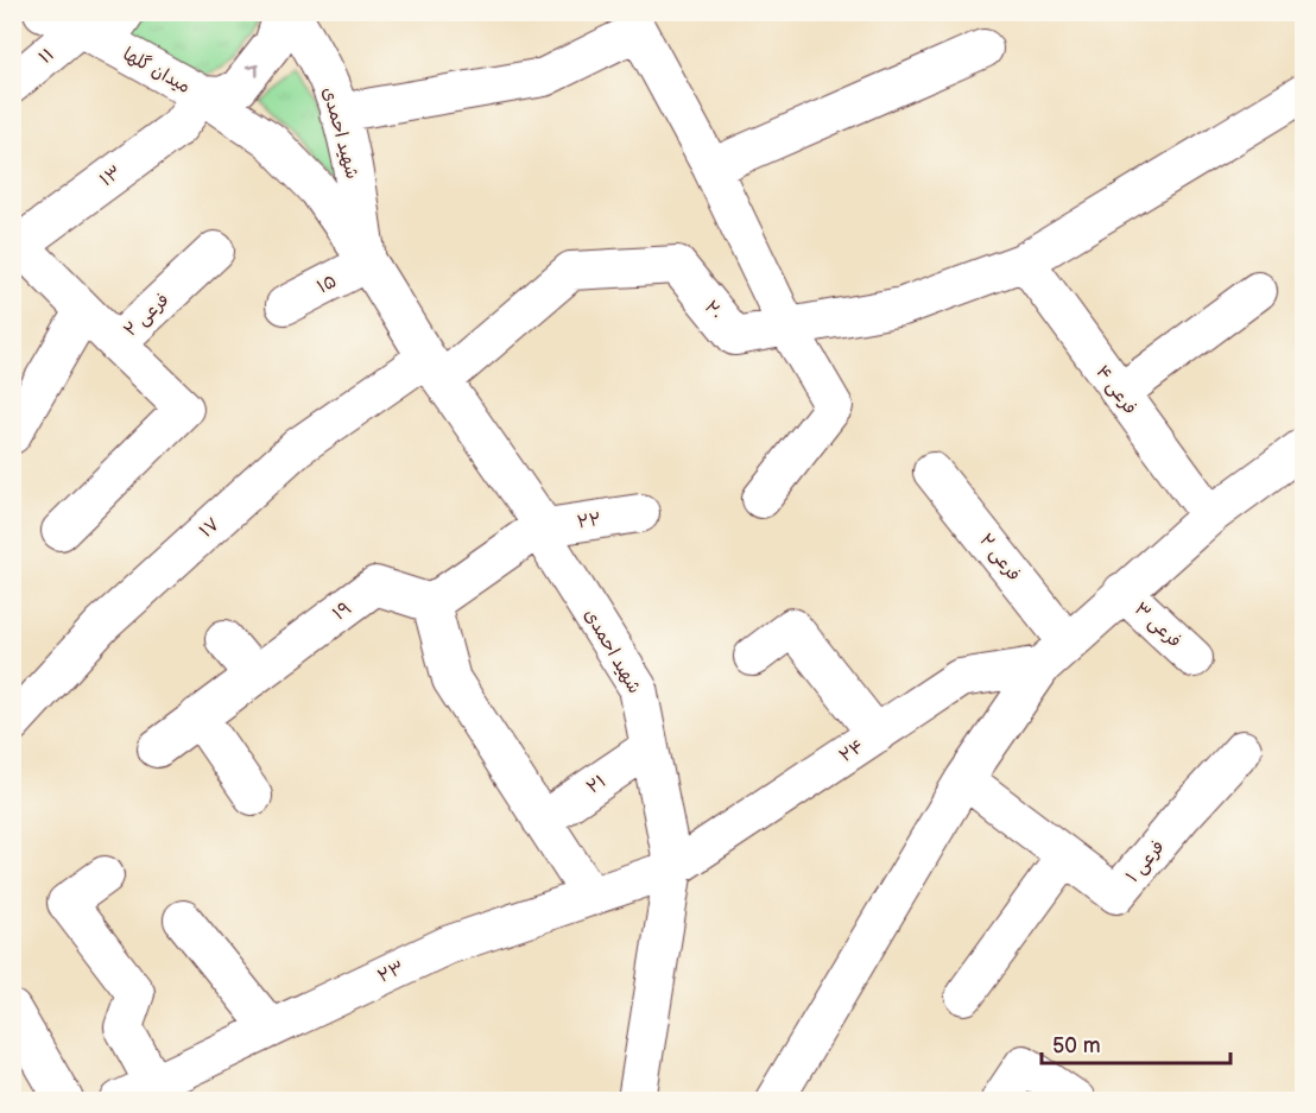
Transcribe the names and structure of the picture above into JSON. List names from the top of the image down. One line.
{"streets":{"street":["۱۱","میدان گلها","شهید احمدی","۱۳","۱۵","۲۰","فرعی ۲","فرعی ۴","۲۲","۱۷","۱۹","فرعی ۳","۲۴","۲۱","فرعی ۱","۲۳"]},"crossings":[["۱۱","میدان گلها"],["میدان گلها","شهید احمدی"],["میدان گلها","۱۳"],["شهید احمدی","۱۳"],["شهید احمدی","۱۵"],["شهید احمدی","۲۰"],["شهید احمدی","۲۲"],["شهید احمدی","۱۷"],["شهید احمدی","۲۴"],["شهید احمدی","۲۱"],["شهید احمدی","۲۳"],["۱۳","فرعی ۲"],["۲۰","فرعی ۴"],["۲۰","۱۷"],["فرعی ۲","۲۴"],["۲۴","۲۳"]],"one_way":["میدان گلها"],"scale_bar":"50 m"}
